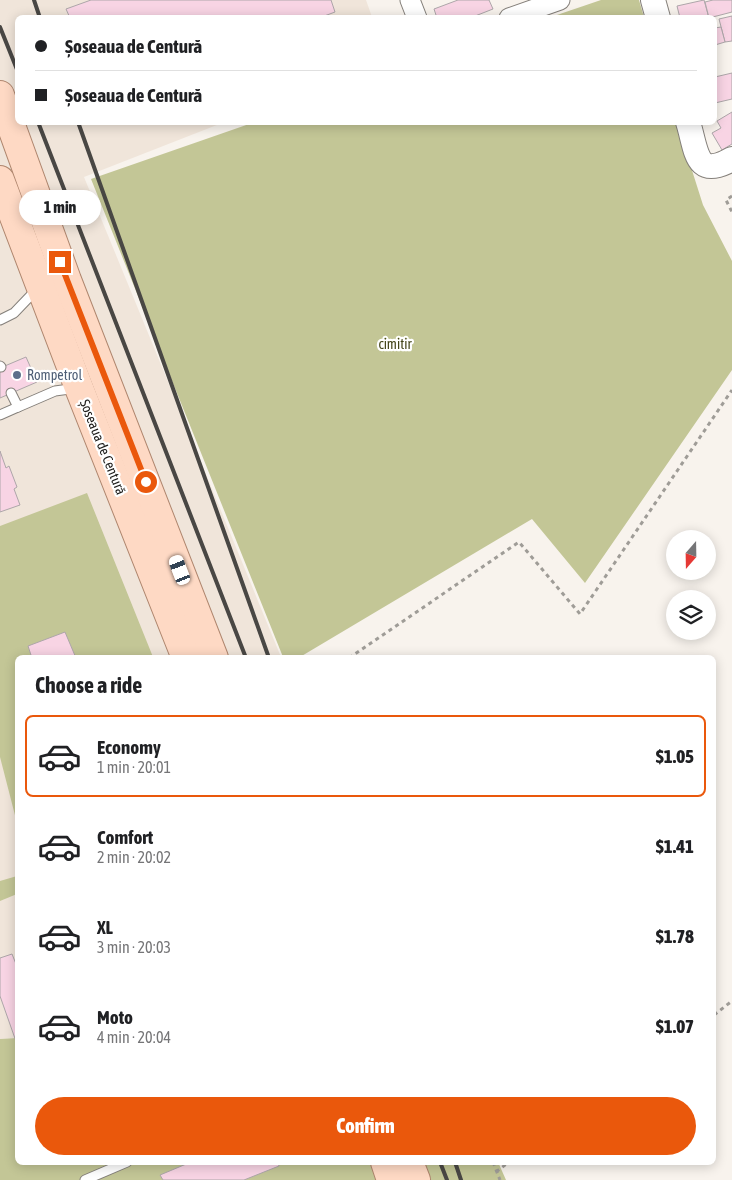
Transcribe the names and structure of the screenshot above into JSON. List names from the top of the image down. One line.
{"streets":{"main road":["Șoseaua de Centură"]},"parks":["cimitir"],"places":["Rompetrol"],"north":"bottom","page":{"banner":["Șoseaua de Centură","Șoseaua de Centură"],"bubble":"1 min","heading":"Choose a ride","list":[{"name":"Economy","note":"1 min · 20:01","value":"$1.05"},{"name":"Comfort","note":"2 min · 20:02","value":"$1.41"},{"name":"XL","note":"3 min · 20:03","value":"$1.78"},{"name":"Moto","note":"4 min · 20:04","value":"$1.07"}],"buttons":"Confirm"}}
